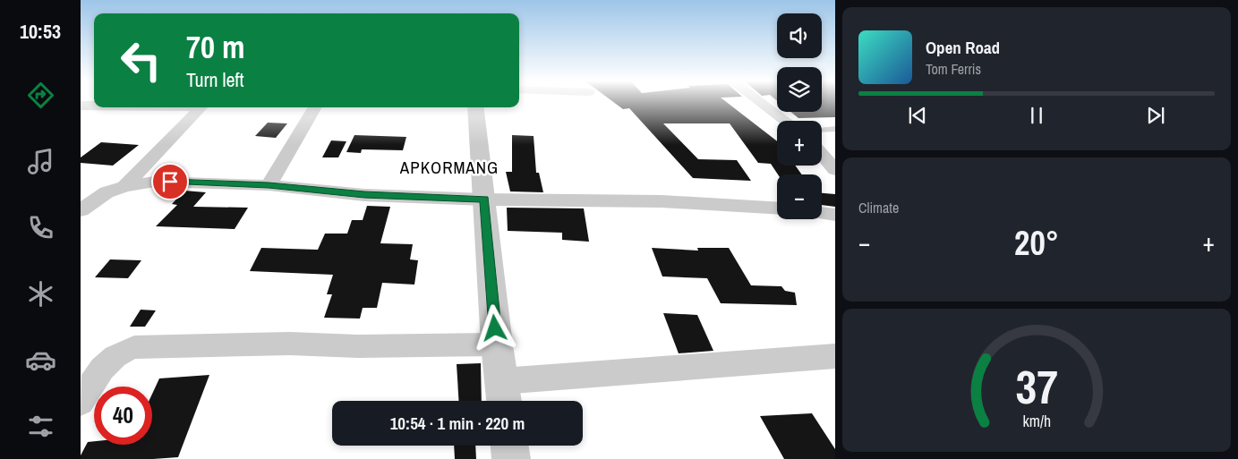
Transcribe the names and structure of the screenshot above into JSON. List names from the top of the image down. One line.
{"districts":["APKORMANG"],"page":{"tabs":"10:53","map_buttons":["+","−"],"turn":["70 m","Turn left"],"song":["Open Road","Tom Ferris"],"tile":"Climate","heat":["−","20°","+"],"limit":"40","trip":"10:54 · 1 min · 220 m","gauge":["37","km/h"]}}
